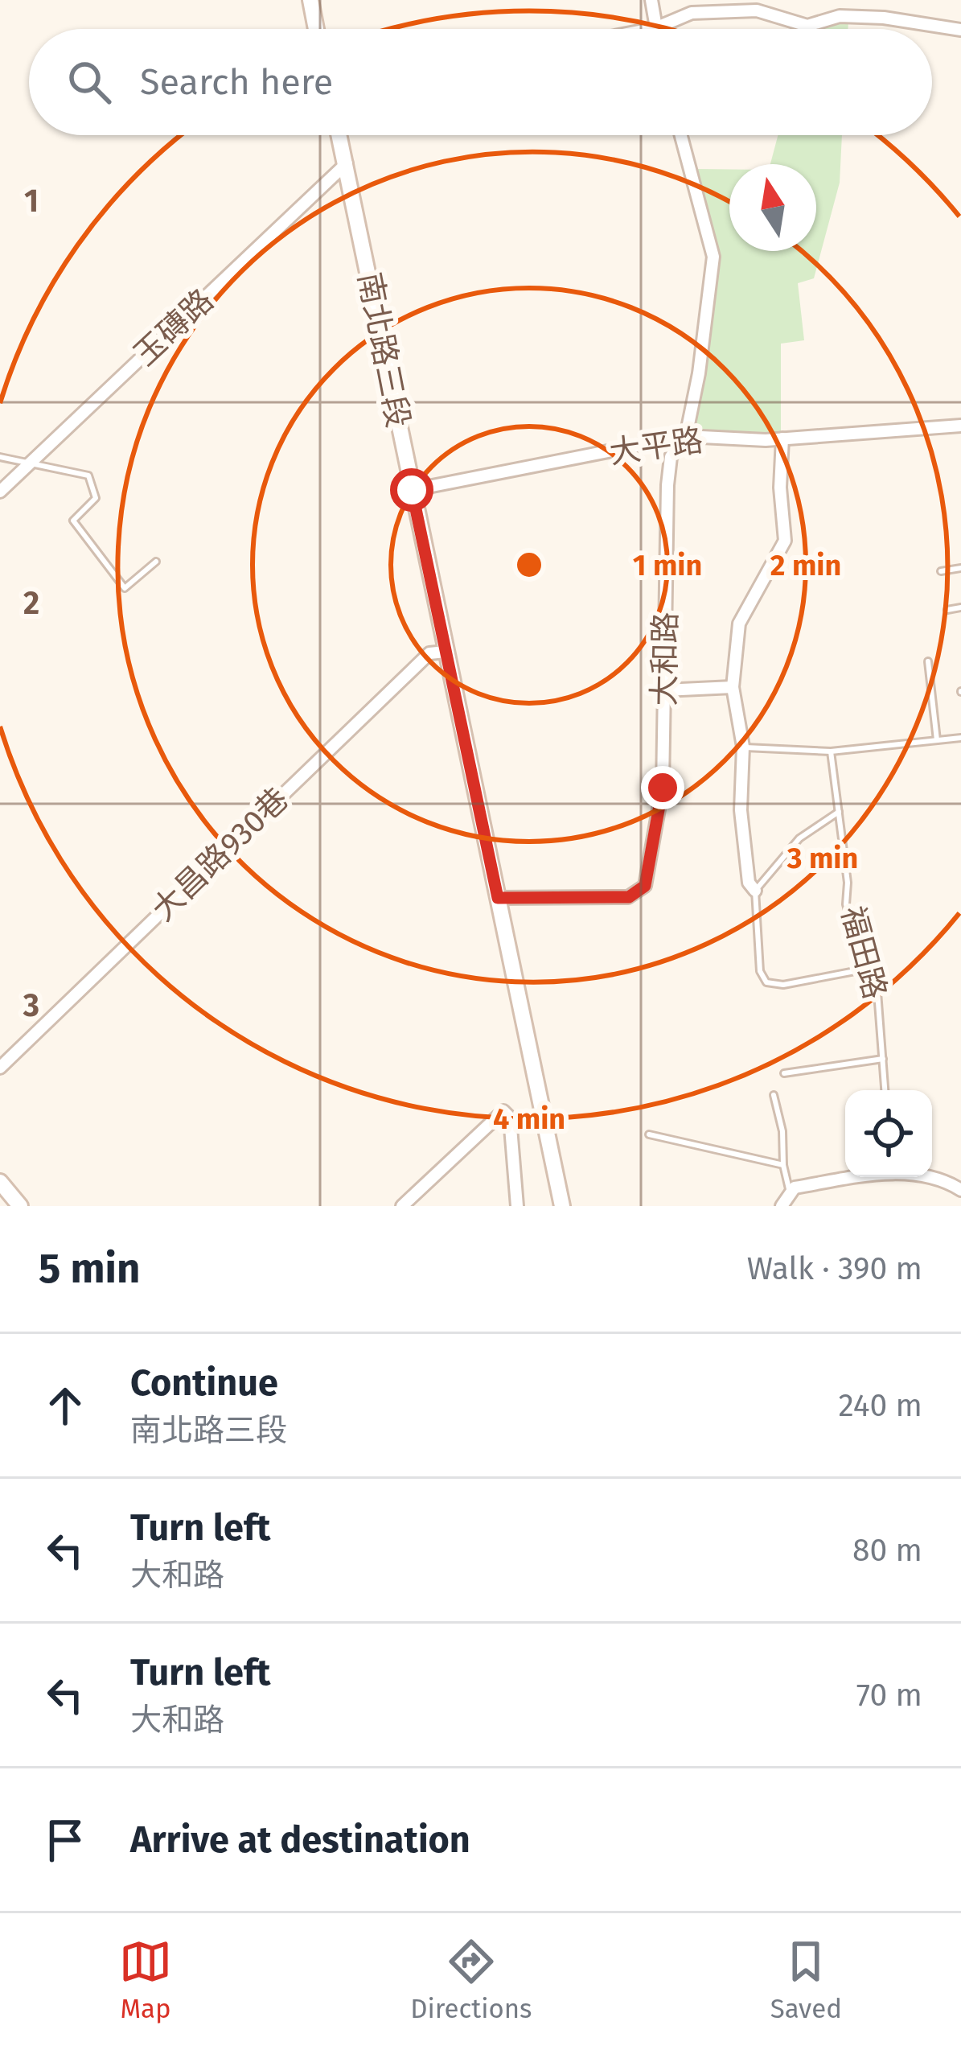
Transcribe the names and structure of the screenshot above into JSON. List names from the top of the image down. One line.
{"streets":{"street":["玉磚路","南北路三段","大平路","大和路","大昌路930巷"],"lane":["福田路"]},"crossings":[["玉磚路","南北路三段"],["南北路三段","大平路"],["南北路三段","大和路"],["南北路三段","大昌路930巷"],["大平路","大和路"]],"north":"top","page":{"search":"Search here","heading":["5 min","Walk · 390 m"],"list":[["Continue","南北路三段","240 m"],["Turn left","大和路","80 m"],["Turn left","大和路","70 m"],"Arrive at destination"],"nav":["Map","Directions","Saved"]},"grid":{"rows":["1","2","3"]},"rings":["1 min","2 min","3 min","4 min"]}
